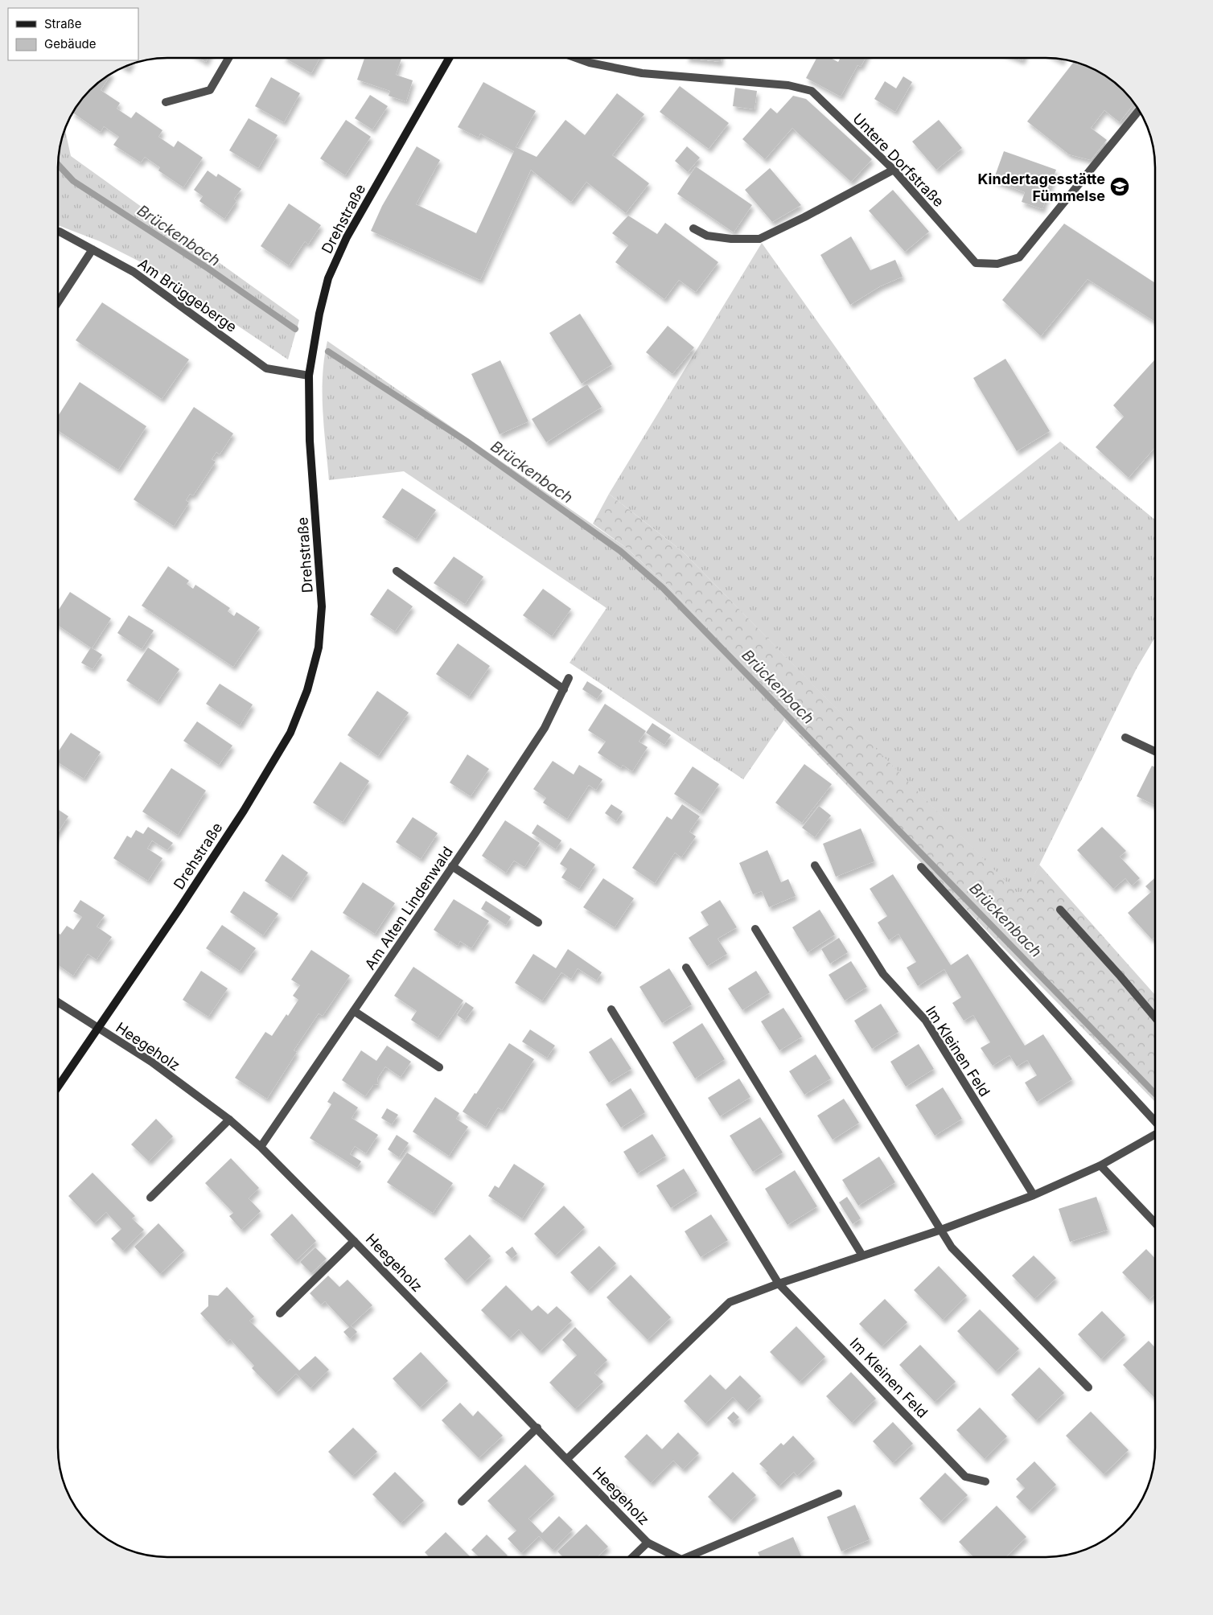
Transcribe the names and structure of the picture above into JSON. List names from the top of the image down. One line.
{"streets":{"street":["Untere Dorfstraße","Drehstraße","Am Brüggeberge","Am Alten Lindenwald","Heegeholz","Im Kleinen Feld"]},"crossings":[["Drehstraße","Am Brüggeberge"],["Drehstraße","Heegeholz"],["Am Alten Lindenwald","Heegeholz"]],"water":["Brückenbach"],"places":{"school or university":["Kindertagesstätte Fümmelse"]},"legend":["Straße","Gebäude"]}
